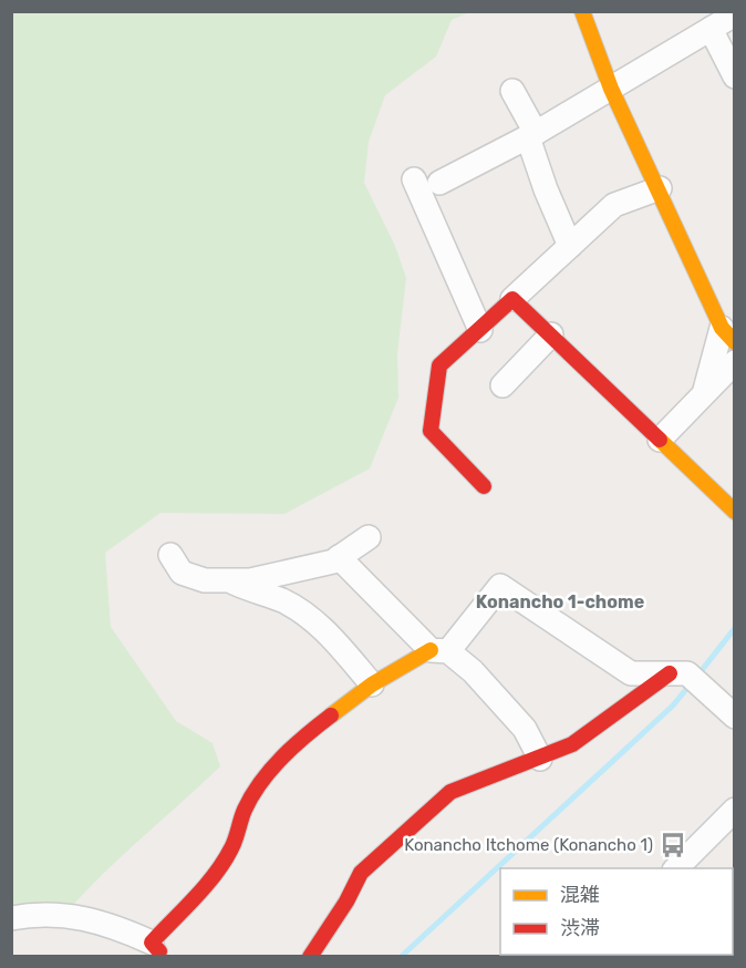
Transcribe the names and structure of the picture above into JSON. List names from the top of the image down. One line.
{"districts":["Konancho 1-chome"],"places":{"bus stop":["Konancho Itchome (Konancho 1)"]},"legend":["混雑","渋滞"]}
